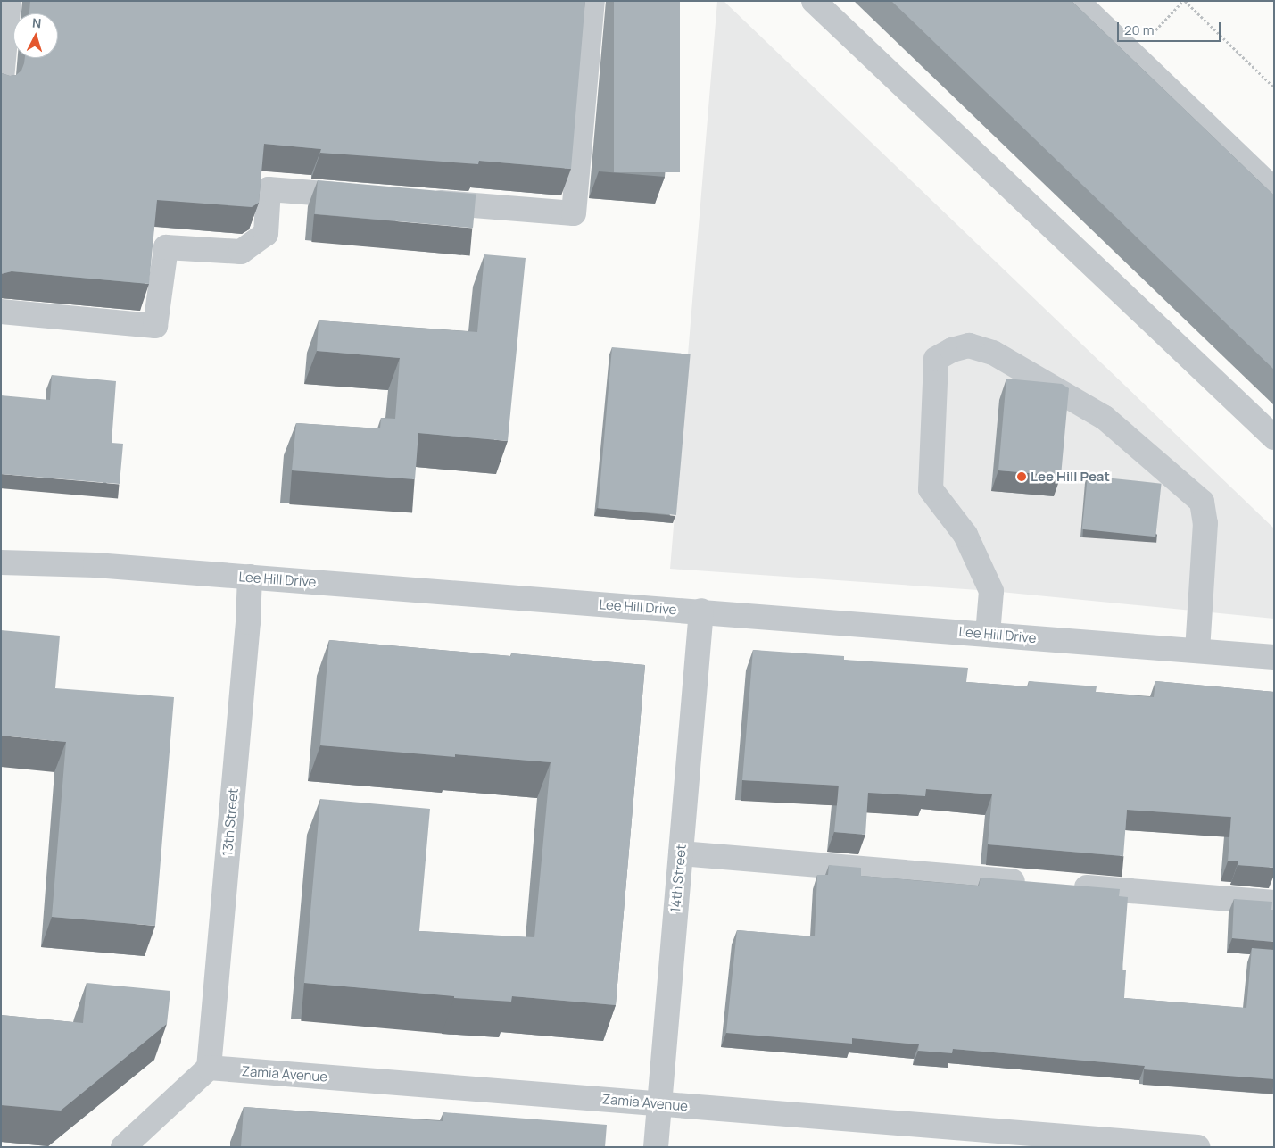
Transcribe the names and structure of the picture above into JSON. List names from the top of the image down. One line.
{"streets":{"street":["Lee Hill Drive","13th Street","14th Street","Zamia Avenue"]},"crossings":[["Lee Hill Drive","13th Street"],["Lee Hill Drive","14th Street"],["13th Street","Zamia Avenue"],["14th Street","Zamia Avenue"]],"places":["Lee Hill Peat"],"scale_bar":"20 m","north":"top"}
